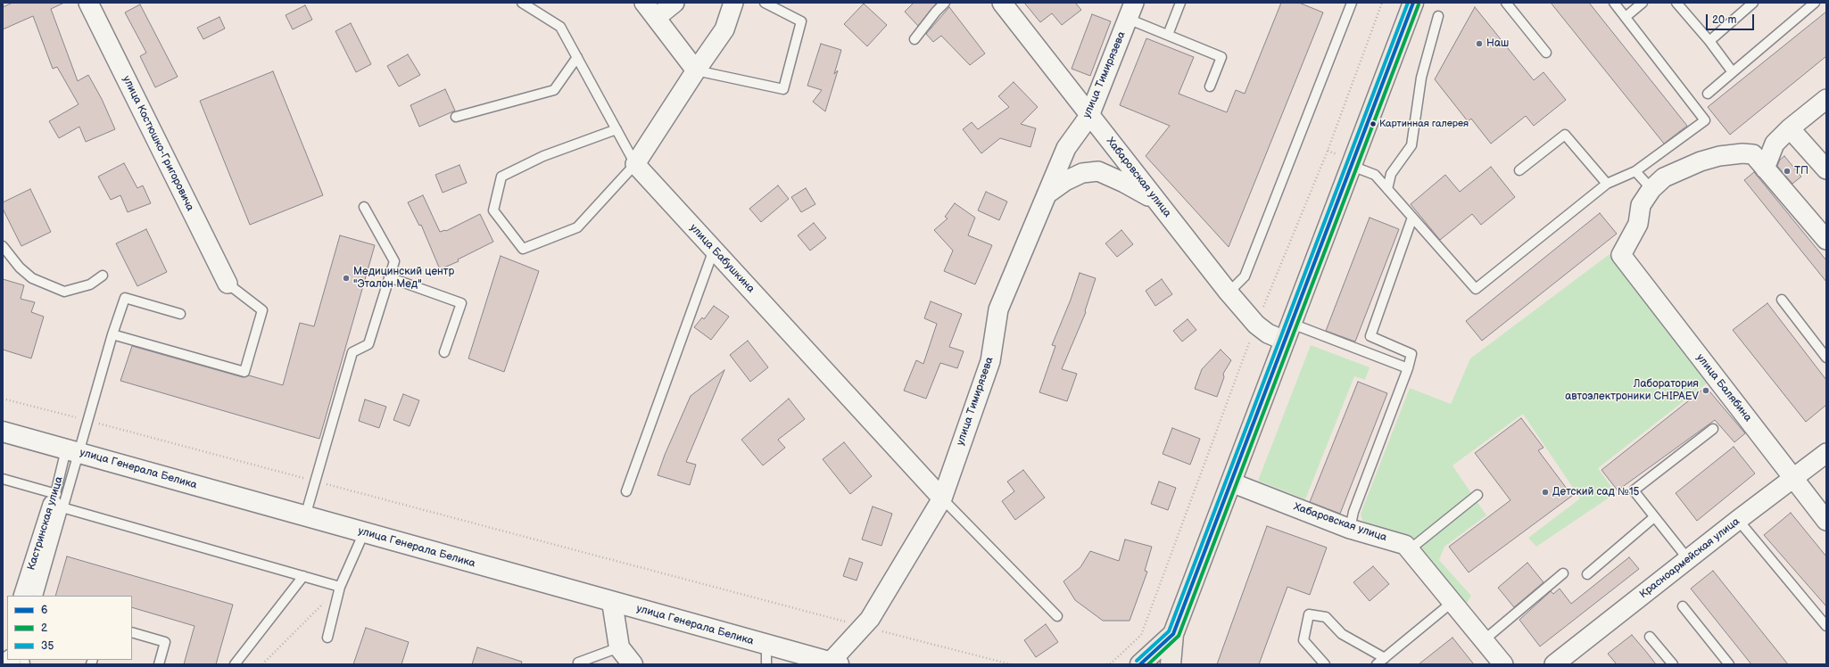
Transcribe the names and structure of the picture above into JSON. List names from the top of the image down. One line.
{"streets":{"main road":["улица Генерала Белика"],"street":["улица Тимирязева","улица Костюшко-Григоровича","Хабаровская улица","улица Бабушкина","улица Балябина","Кастринская улица","Красноармейская улица"]},"crossings":[["улица Тимирязева","Хабаровская улица"],["улица Тимирязева","улица Бабушкина"],["улица Тимирязева","улица Генерала Белика"],["улица Балябина","Красноармейская улица"],["улица Генерала Белика","Кастринская улица"]],"places":["Наш","Картинная галерея","ТП","Медицинский центр \"Эталон Мед\"","Лаборатория автоэлектроники CHIPAEV","Детский сад №15"],"lines":["transit line 6","transit line 35","transit line 2"],"legend":["6","2","35"],"scale_bar":"20 m"}
